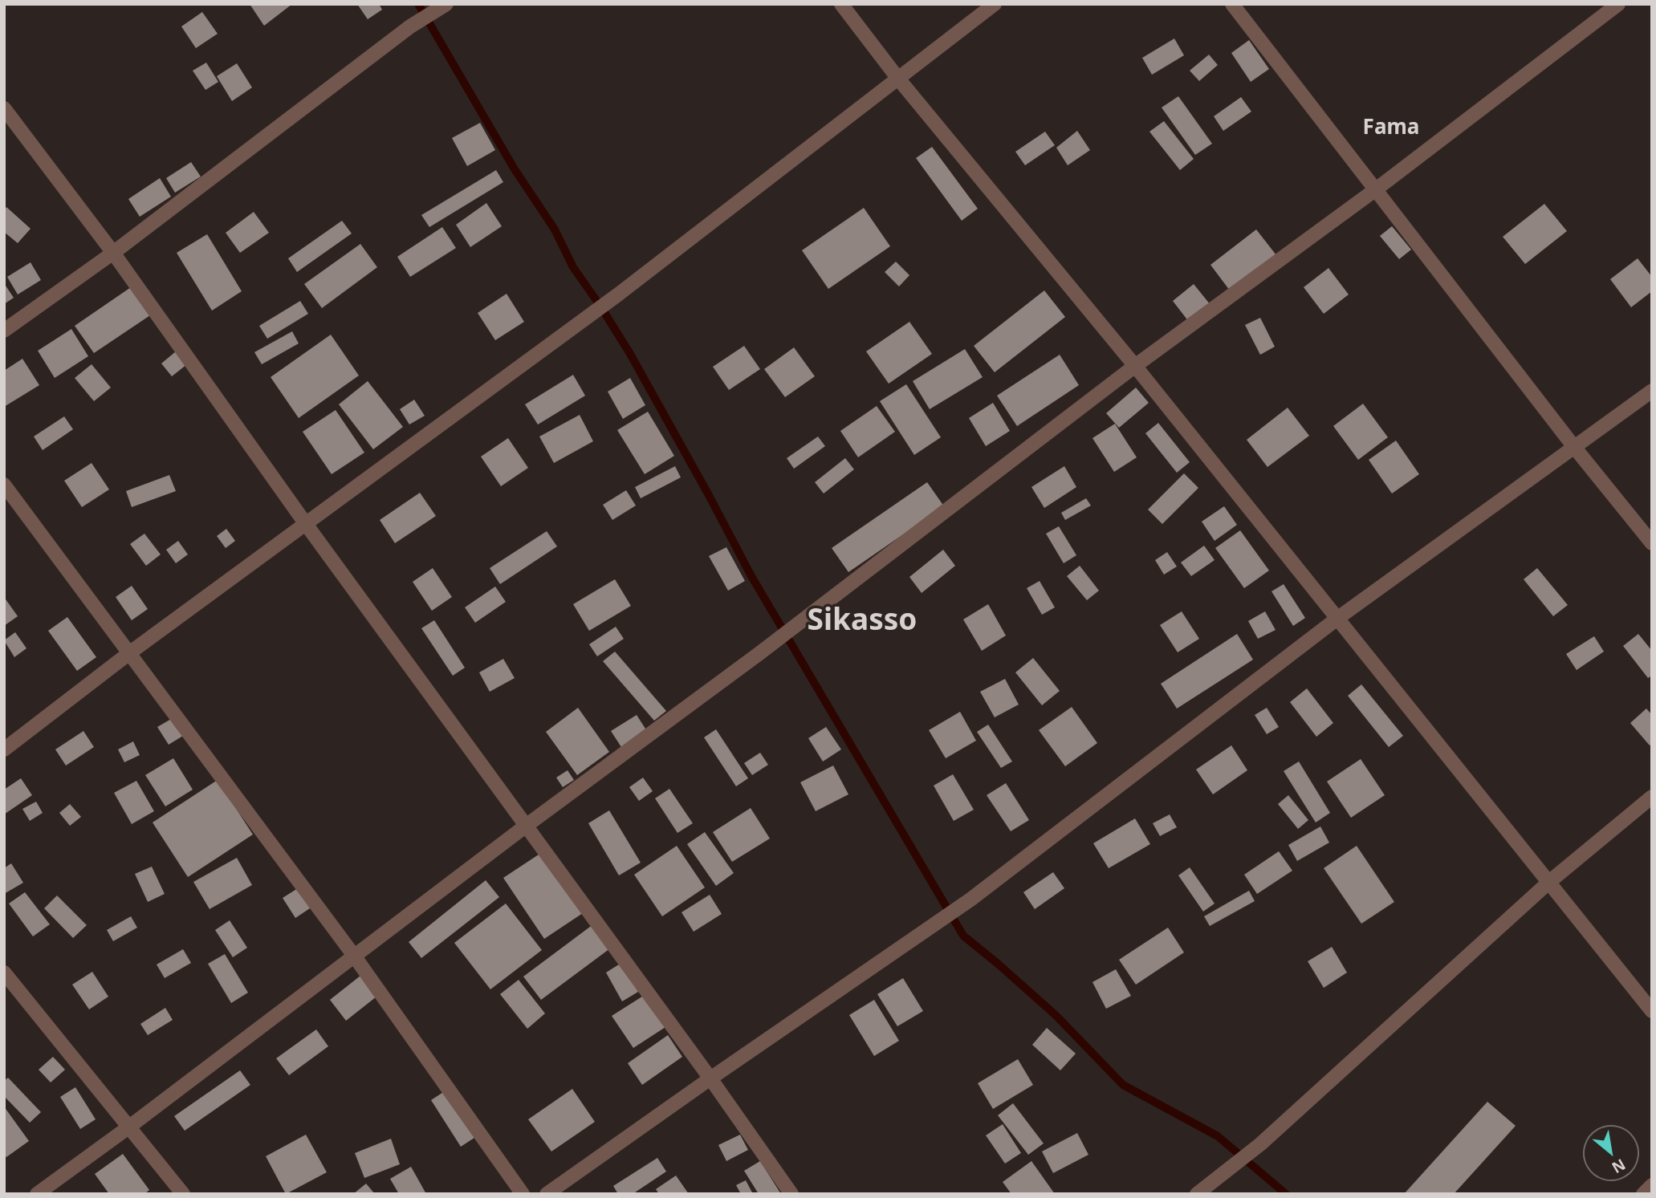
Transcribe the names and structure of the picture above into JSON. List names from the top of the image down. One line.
{"districts":["Fama","Sikasso"],"north":"bottom right"}
